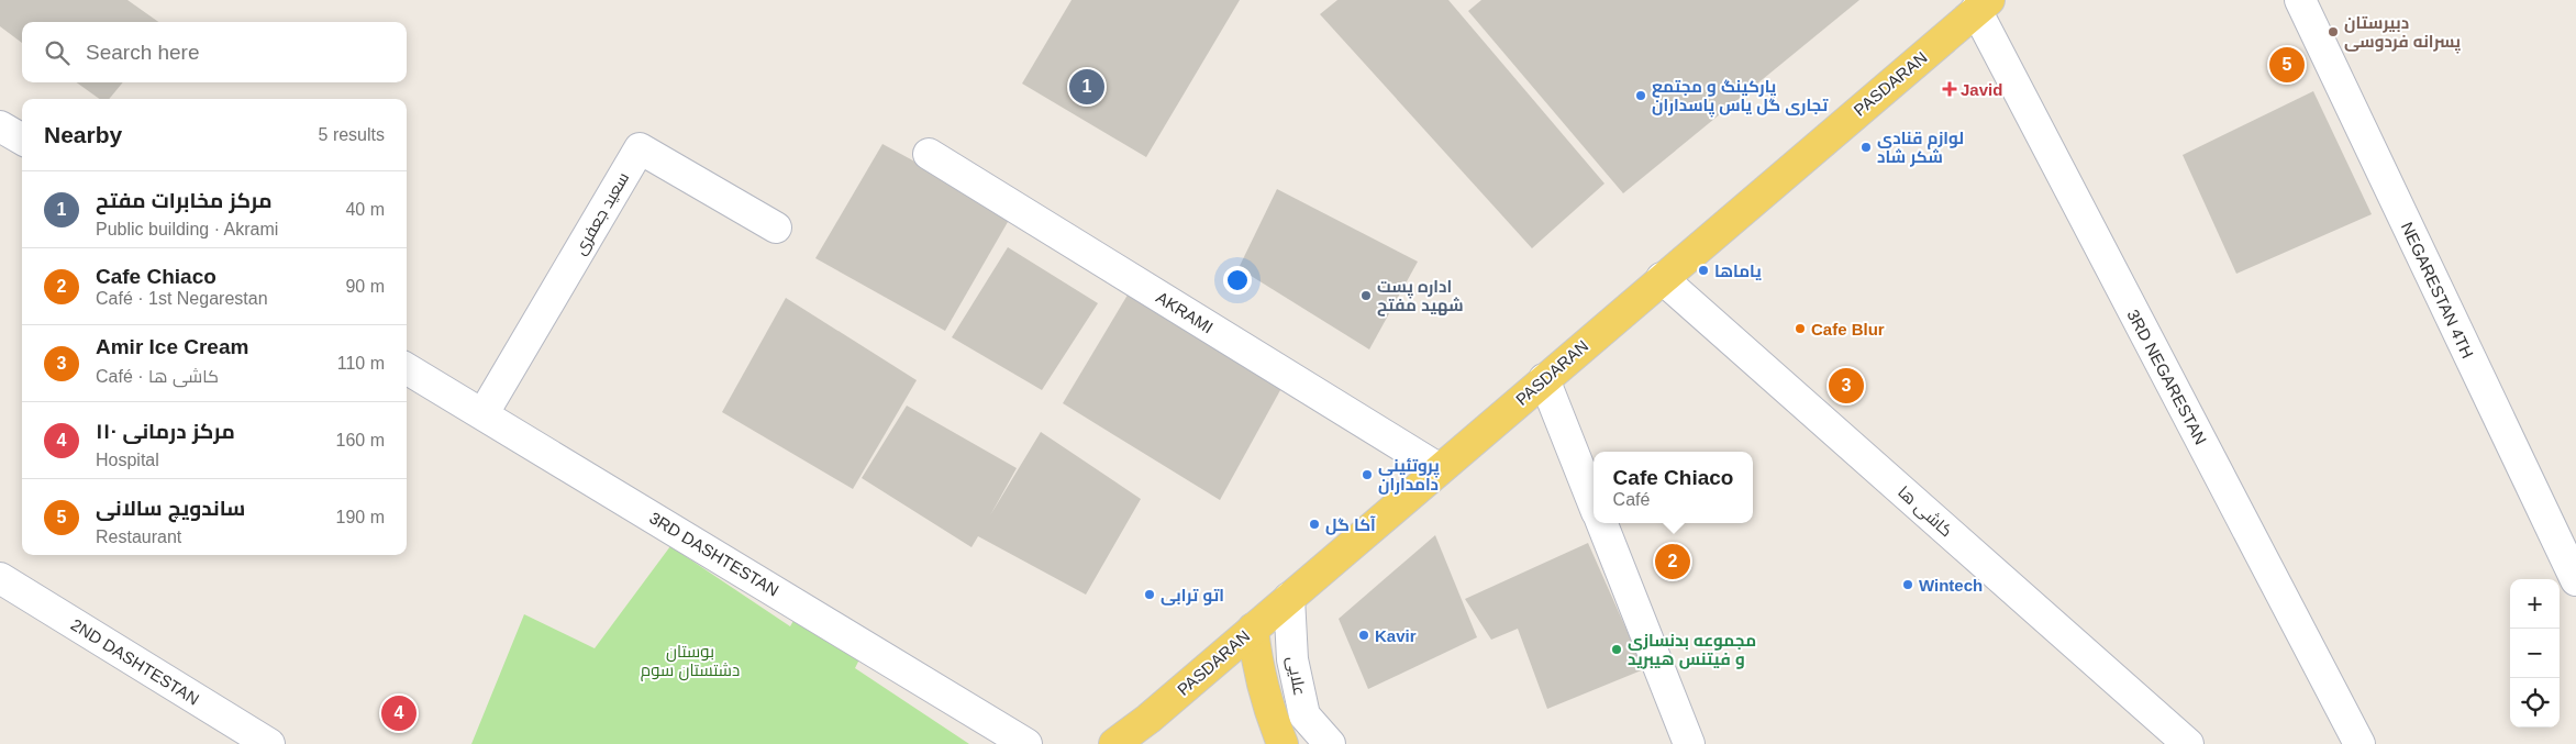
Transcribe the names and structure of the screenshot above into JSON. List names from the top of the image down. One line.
{"streets":{"main road":["PASDARAN"],"street":["سعید جعفری","NEGARESTAN 4TH","AKRAMI","3RD NEGARESTAN","کاشی ها","3RD DASHTESTAN","2ND DASHTESTAN","علایی"]},"crossings":[["PASDARAN","AKRAMI"],["PASDARAN","3RD NEGARESTAN"],["PASDARAN","کاشی ها"],["PASDARAN","علایی"],["سعید جعفری","3RD DASHTESTAN"]],"parks":["بوستان دشتستان سوم"],"places":{"other":["دبیرستان پسرانه فردوسی","پارکینگ و مجتمع تجاری گل یاس پاسداران","لوازم قنادی شکر شاد","یاماها","اداره پست شهید مفتح","Cafe Blur","پروتئینی دامداران","آکا گل","Wintech","اتو ترابی","Kavir","مجموعه بدنسازی و فیتنس هیبرید"],"health":["Javid"]},"page":{"search":"Search here","pins":["5","1","3","2","4"],"heading":["Nearby","5 results"],"list":[{"mark":"1","name":"مرکز مخابرات مفتح","note":"Public building · Akrami","value":"40 m"},{"mark":"2","name":"Cafe Chiaco","note":"Café · 1st Negarestan","value":"90 m"},{"mark":"3","name":"Amir Ice Cream","note":"Café · کاشی ها","value":"110 m"},{"mark":"4","name":"مرکز درمانی ۱۱۰","note":"Hospital","value":"160 m"},{"mark":"5","name":"ساندویچ سالانی","note":"Restaurant","value":"190 m"}],"popup":["Cafe Chiaco","Café"],"map_buttons":["+","−"]}}
